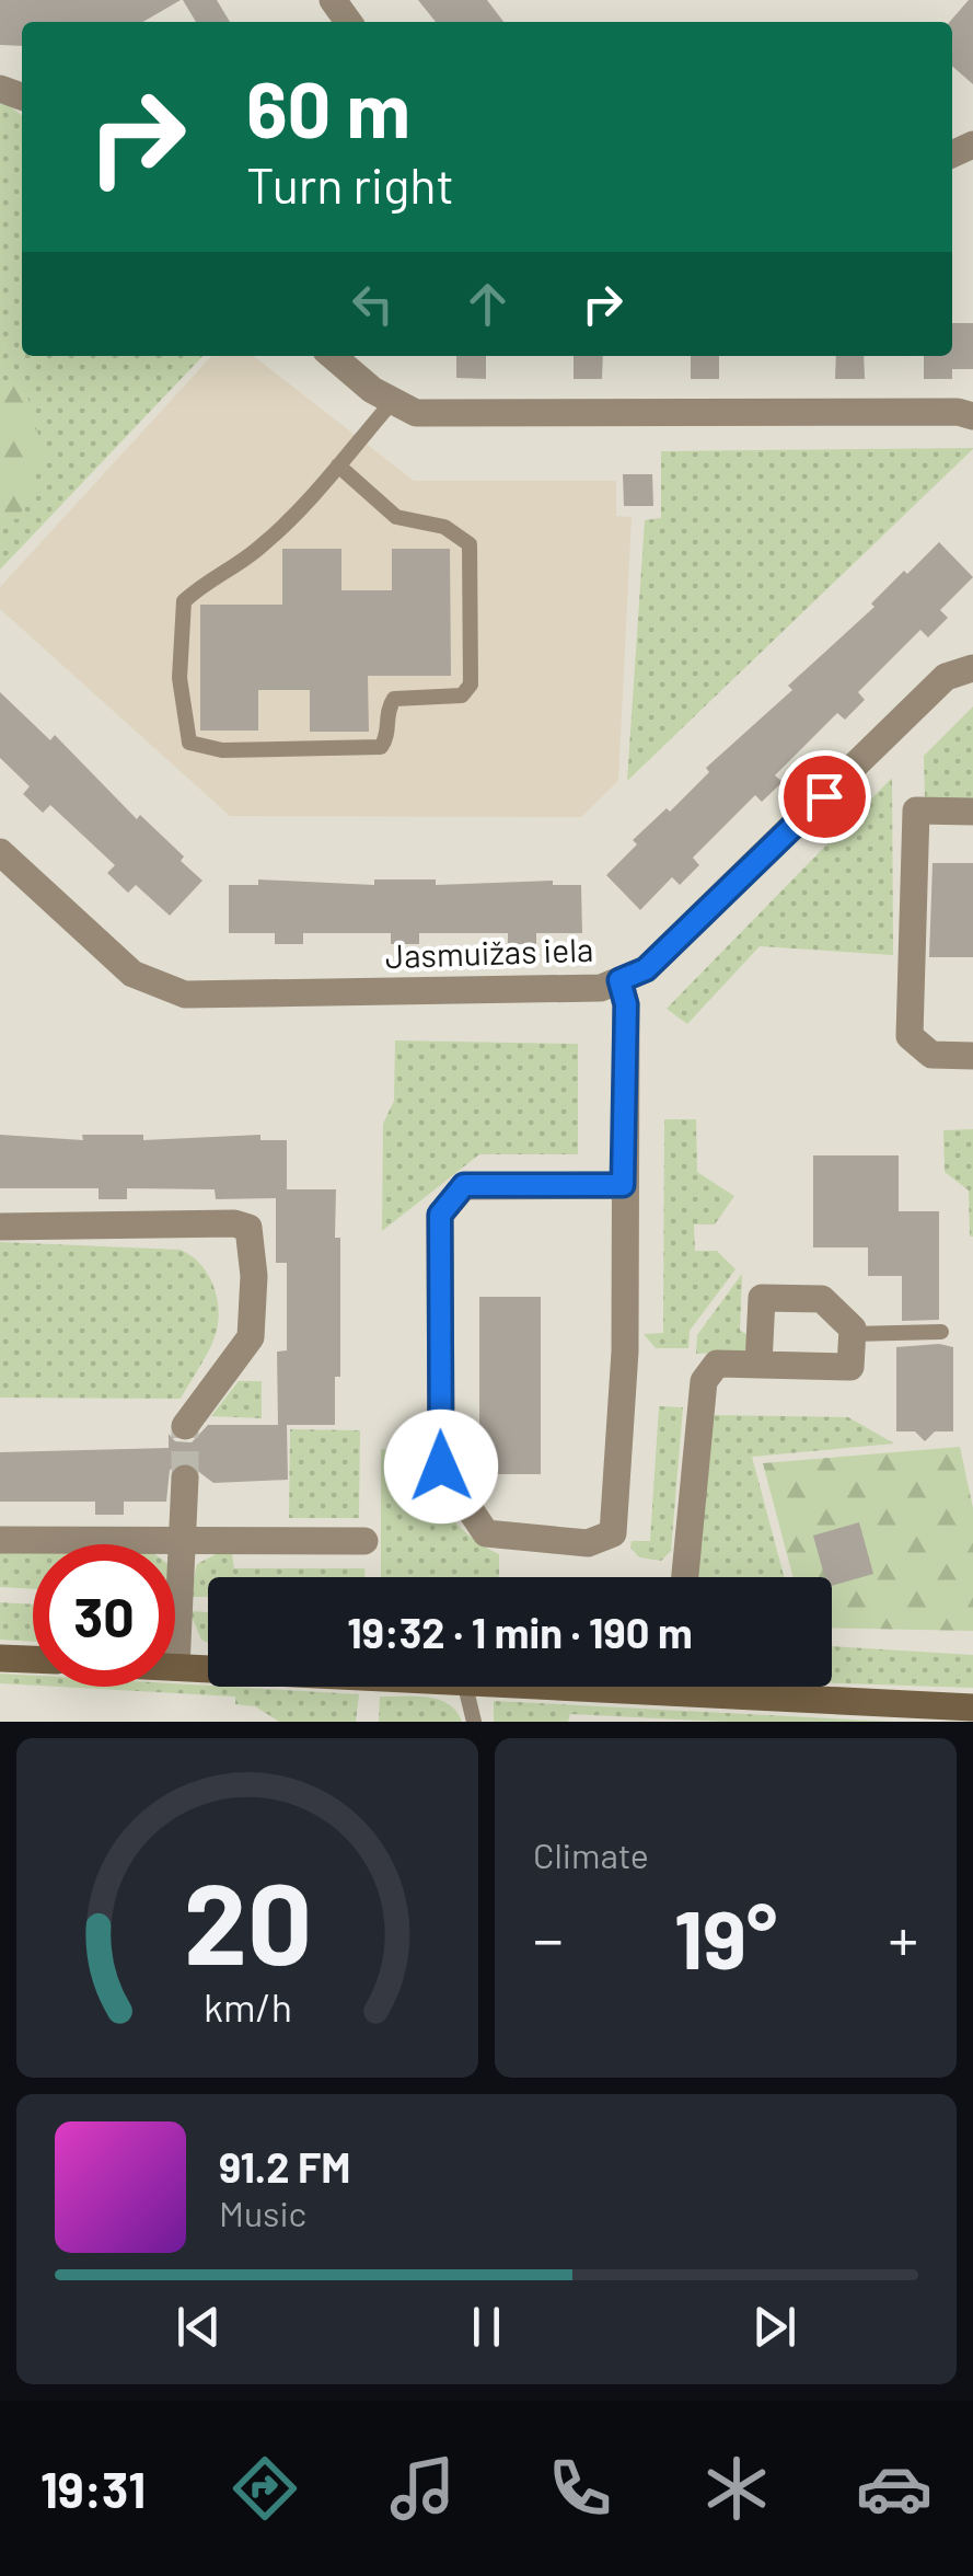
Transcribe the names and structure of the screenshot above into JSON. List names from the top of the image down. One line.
{"streets":{"street":["Jasmuižas iela"]},"page":{"turn":["60 m","Turn right"],"limit":"30","trip":"19:32 · 1 min · 190 m","tile":"Climate","heat":["−","19°","+"],"song":["91.2 FM","Music"],"tabs":"19:31","gauge":["20","km/h"]}}
